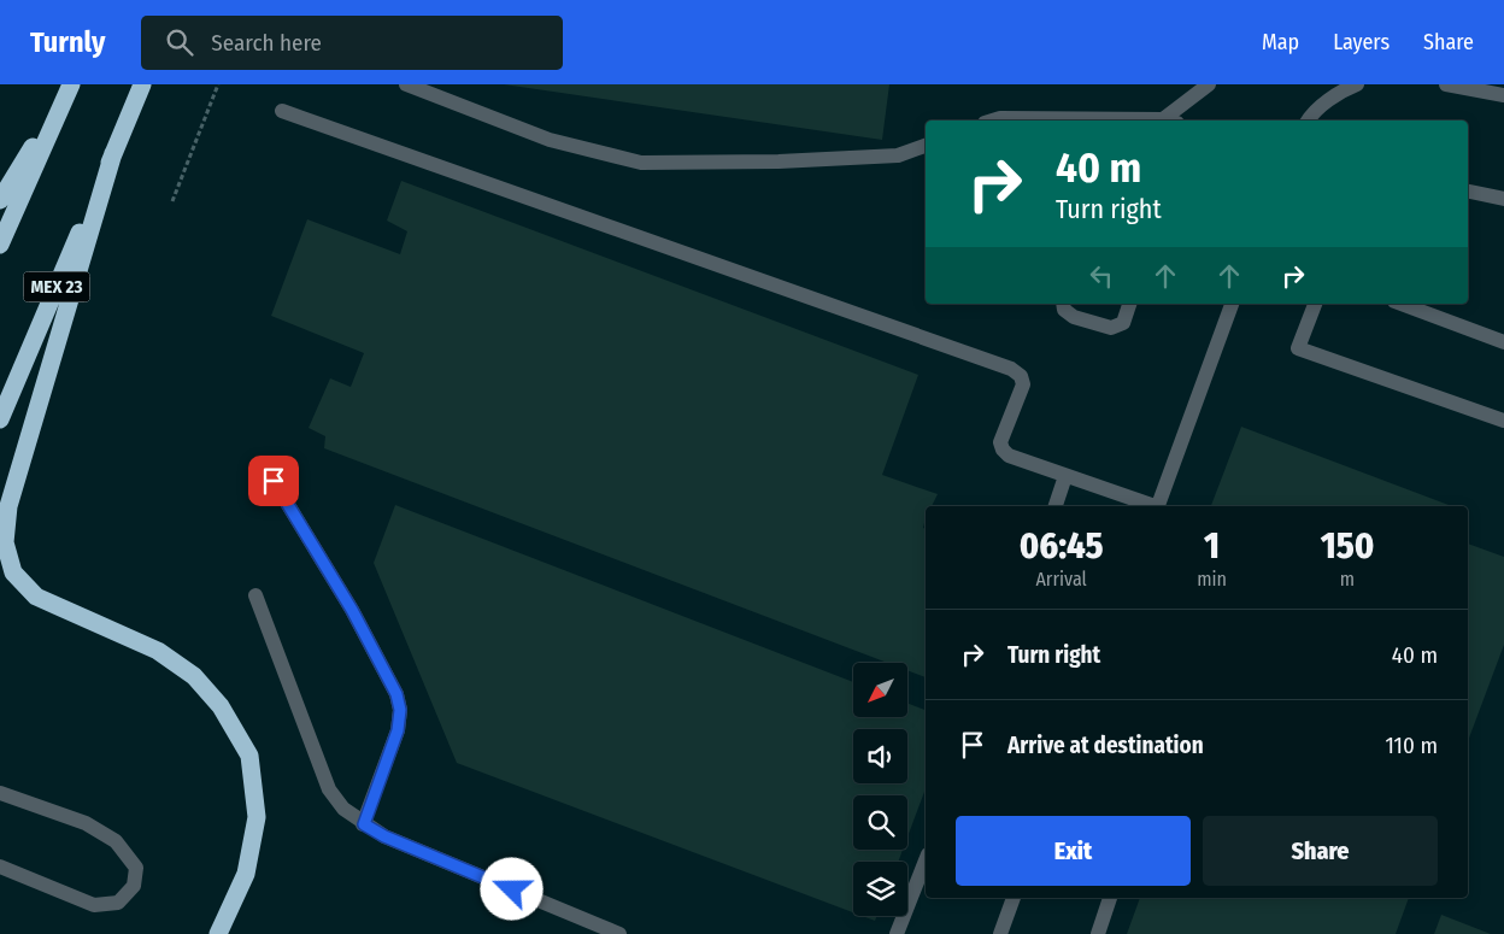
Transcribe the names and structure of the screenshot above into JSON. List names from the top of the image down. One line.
{"streets":{"highway":["MEX 23"]},"north":"bottom left","page":{"header":"Turnly","search":"Search here","nav":["Map","Layers","Share"],"turn":["40 m","Turn right"],"eta":["06:45","Arrival","1","min","150","m"],"list":[{"name":"Turn right","value":"40 m"},{"name":"Arrive at destination","value":"110 m"}],"buttons":["Exit","Share"]}}
